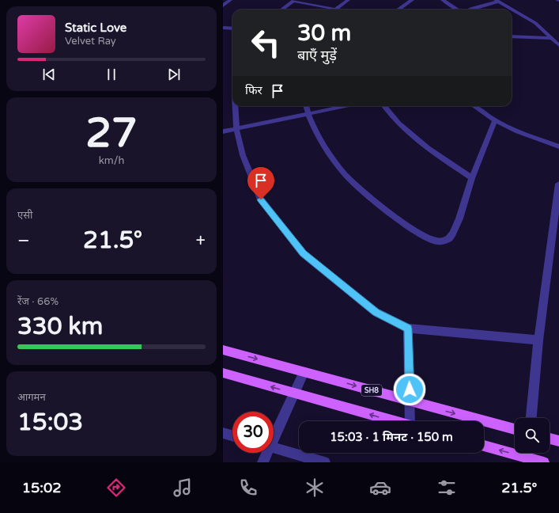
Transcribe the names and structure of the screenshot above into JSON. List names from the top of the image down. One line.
{"streets":{"main road":["SH8"]},"page":{"turn":["30 m","बाएँ मुड़ें"],"song":["Static Love","Velvet Ray"],"then":"फिर","tile":[["27","km/h"],"एसी",["रेंज · 66%","330 km"],["आगमन","15:03"]],"heat":["−","21.5°","+"],"limit":"30","trip":"15:03 · 1 मिनट · 150 m","tabs":["15:02","21.5°"]}}
